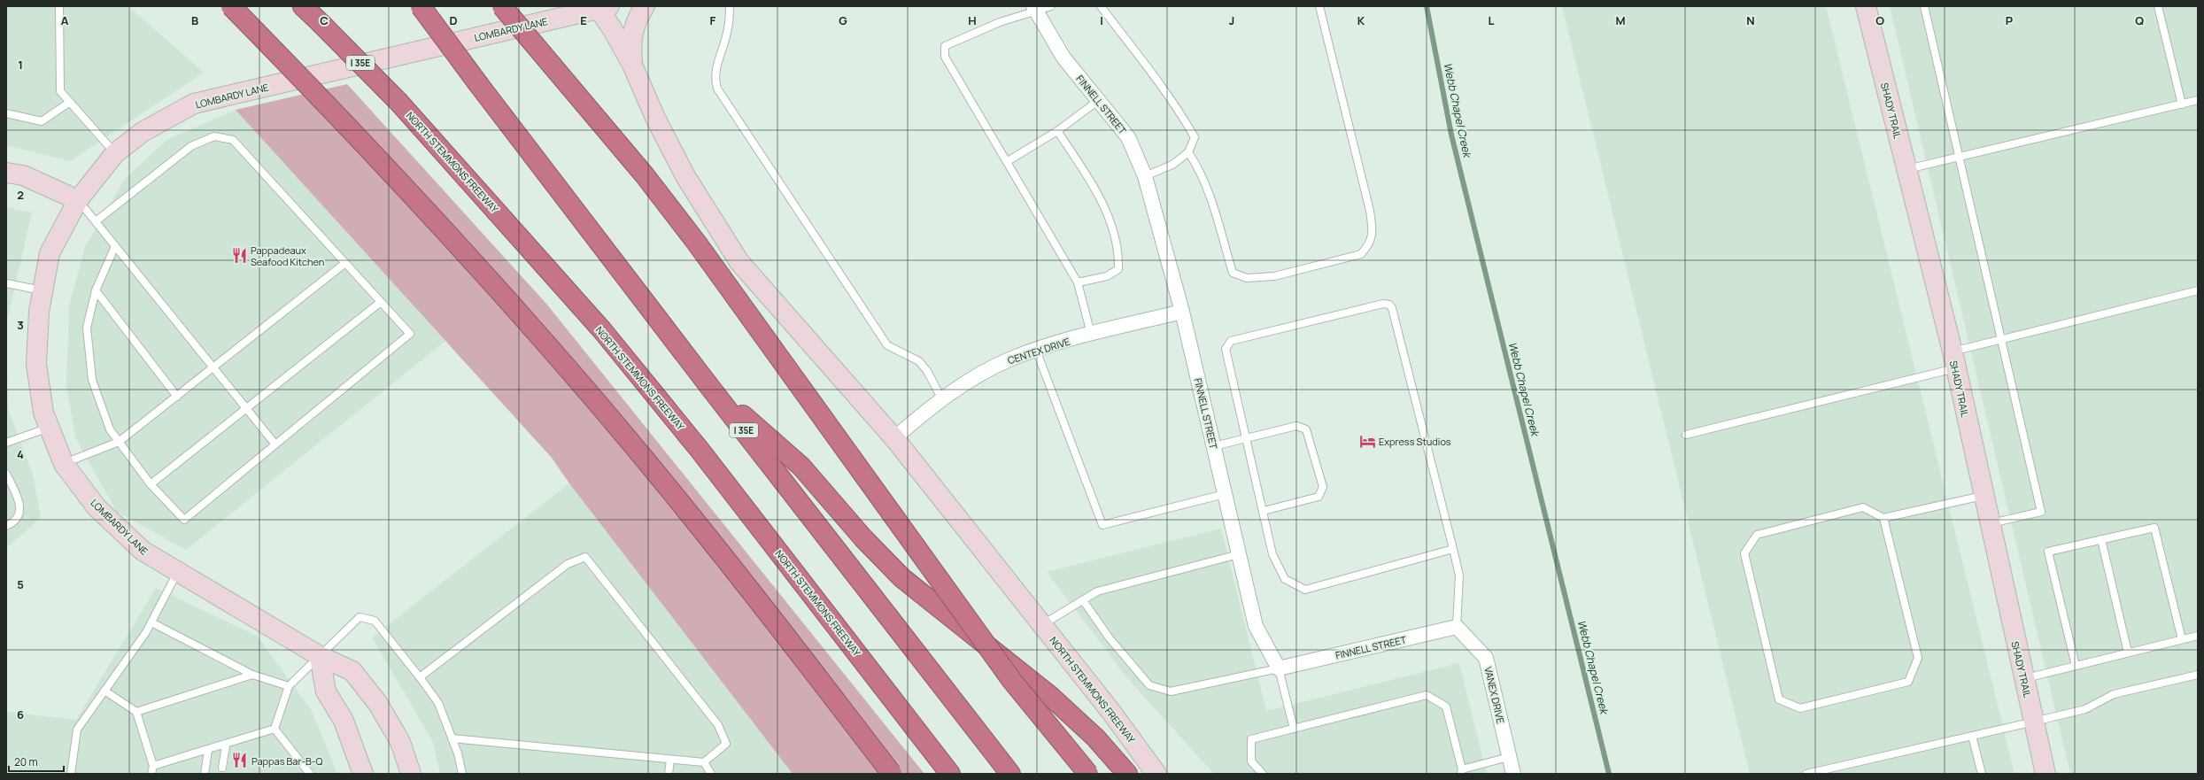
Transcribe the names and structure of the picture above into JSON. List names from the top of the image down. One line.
{"streets":{"highway":["I 35E","NORTH STEMMONS FREEWAY"],"street":["LOMBARDY LANE","FINNELL STREET","SHADY TRAIL","CENTEX DRIVE","VANEX DRIVE"]},"crossings":[["LOMBARDY LANE","NORTH STEMMONS FREEWAY"],["FINNELL STREET","CENTEX DRIVE"],["FINNELL STREET","VANEX DRIVE"],["NORTH STEMMONS FREEWAY","CENTEX DRIVE"]],"water":["Webb Chapel Creek"],"places":{"restaurant":["Pappadeaux Seafood Kitchen","Pappas Bar-B-Q"],"hotel":["Express Studios"]},"scale_bar":"20 m","grid":{"columns":["A","B","C","D","E","F","G","H","I","J","K","L","M","N","O","P","Q"],"rows":["1","2","3","4","5","6"]}}
